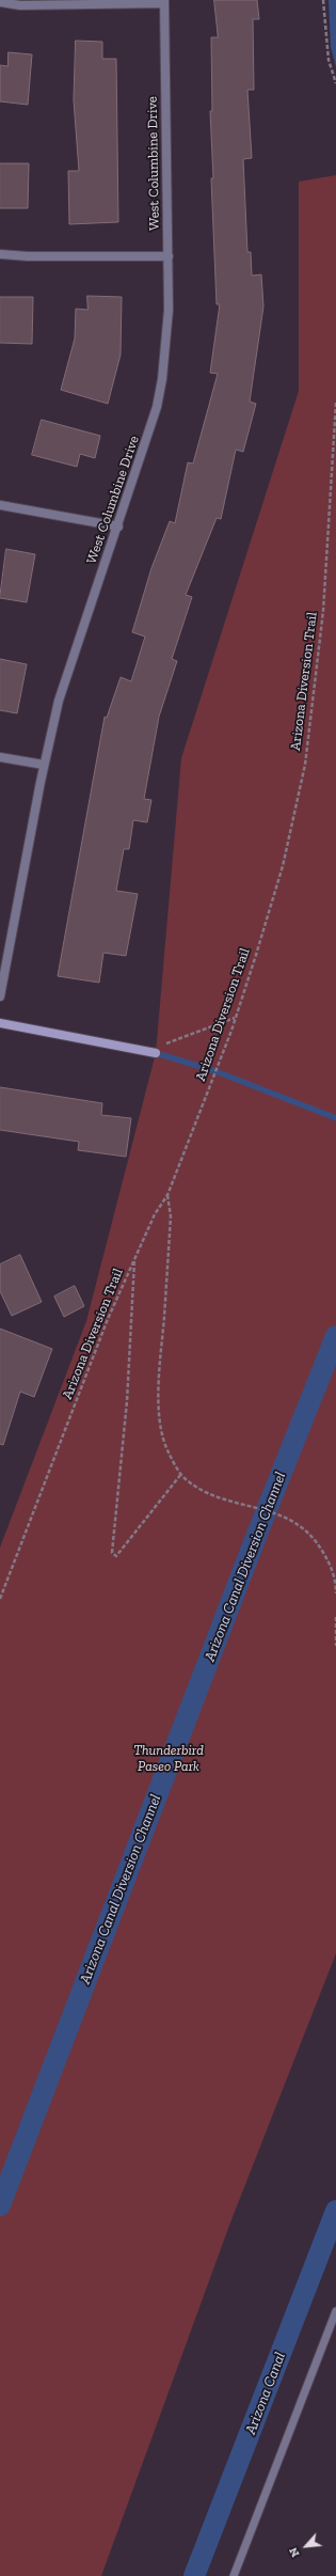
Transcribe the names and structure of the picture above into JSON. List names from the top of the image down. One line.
{"streets":{"street":["West Columbine Drive"],"path":["Arizona Diversion Trail"]},"water":["Arizona Canal Diversion Channel","Arizona Canal"],"parks":["Thunderbird Paseo Park"],"north":"bottom left"}
